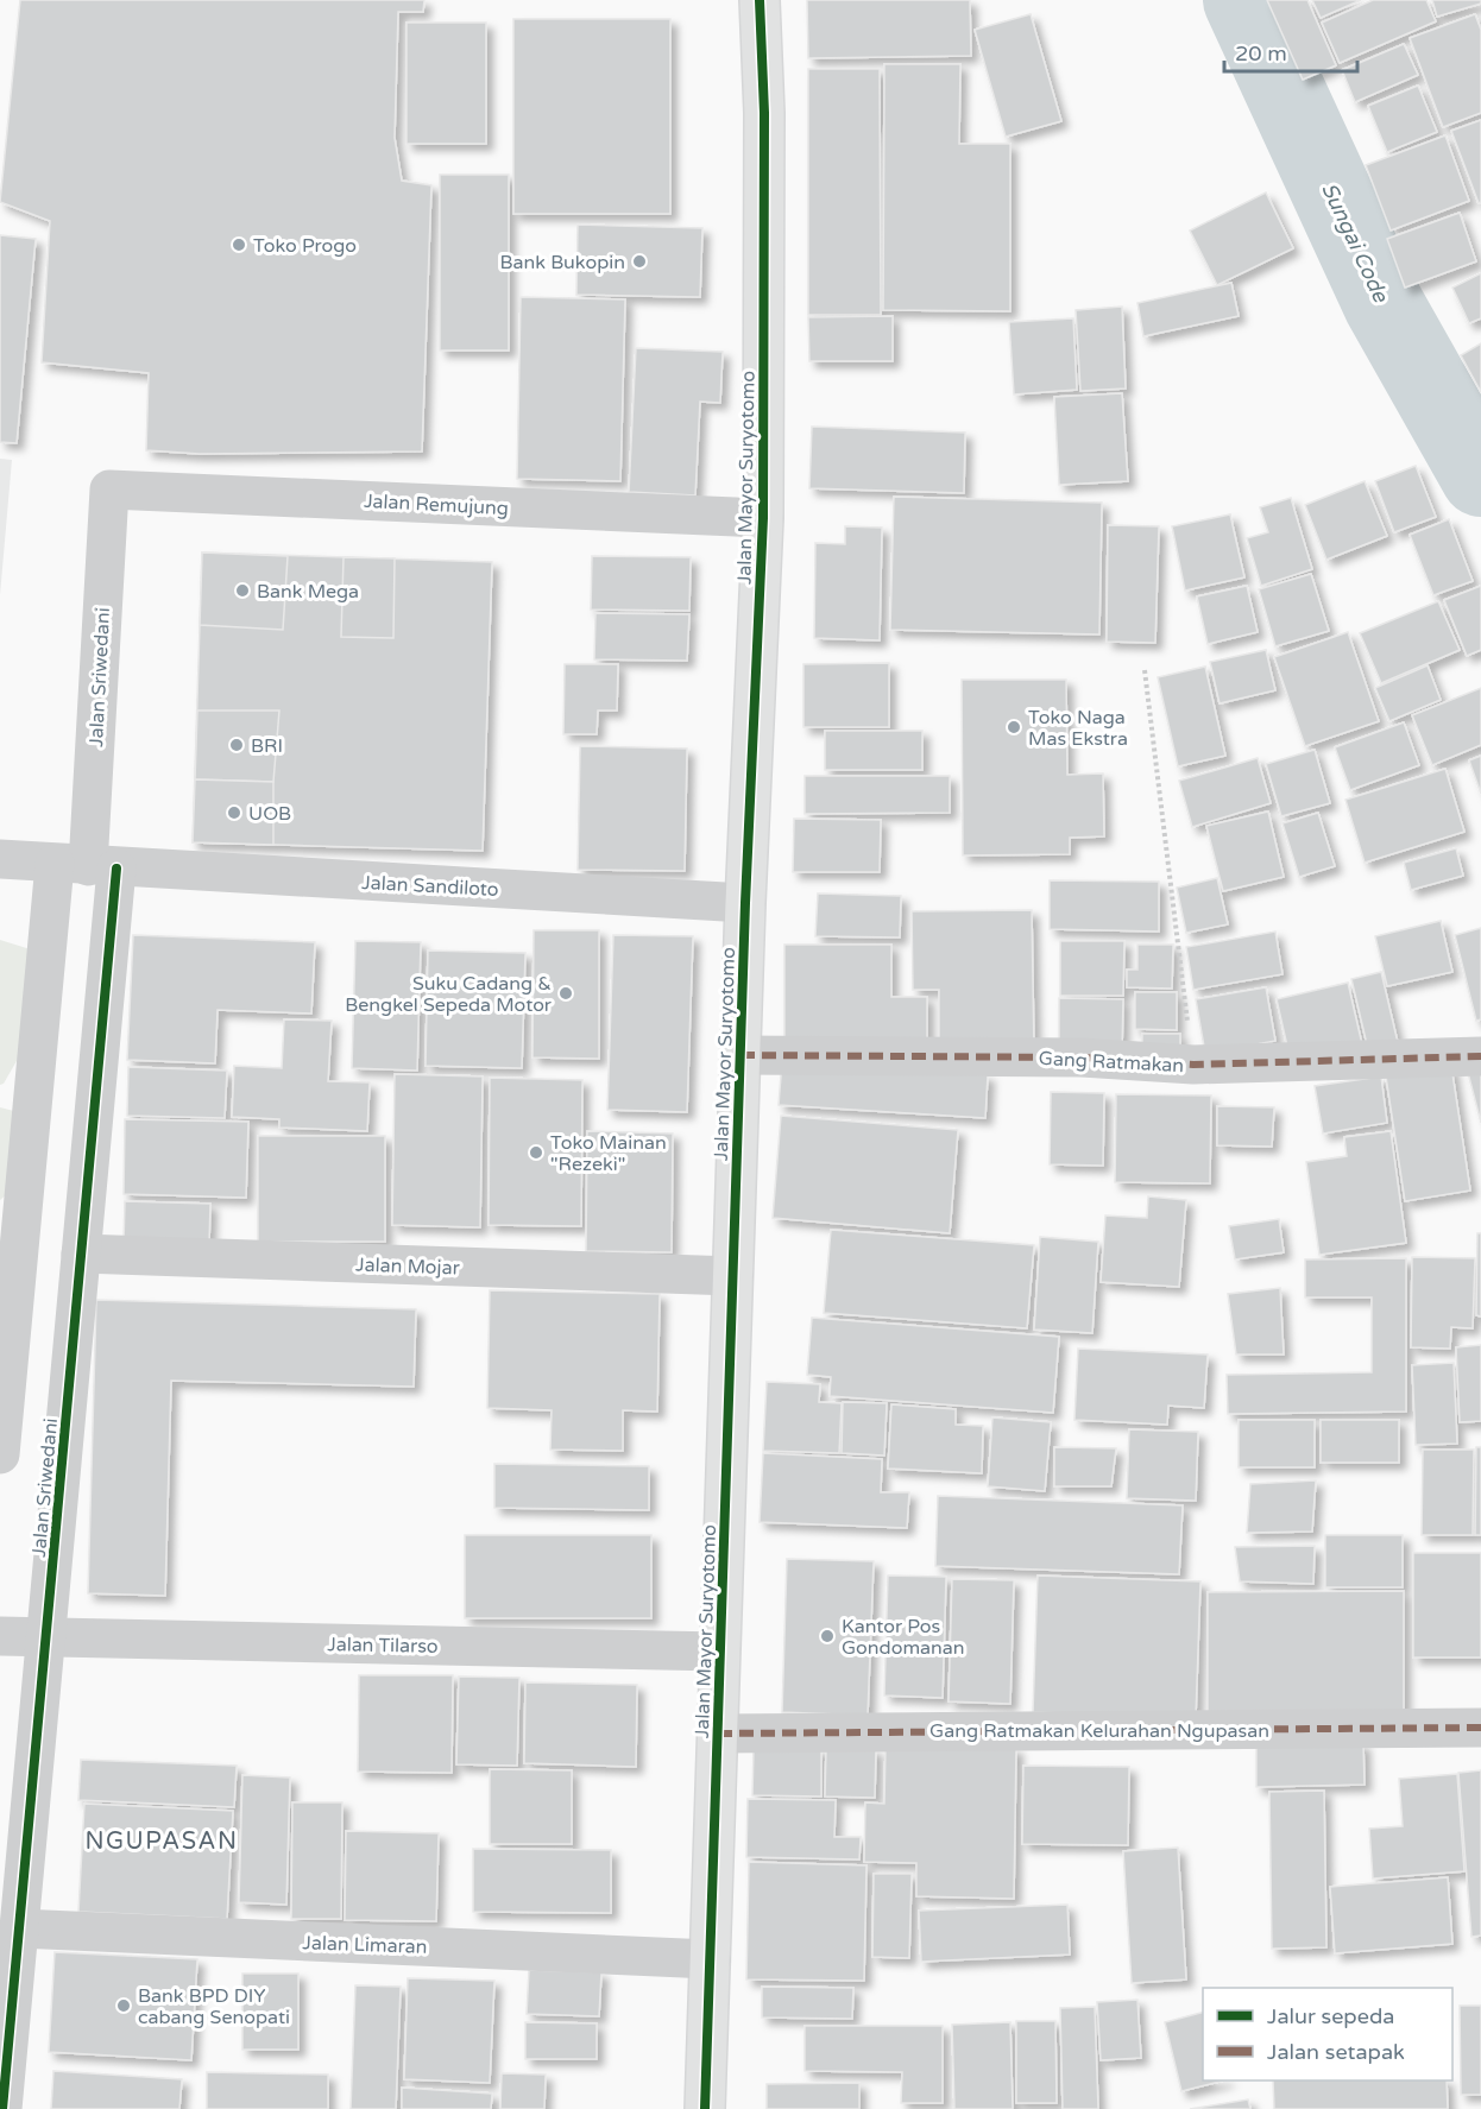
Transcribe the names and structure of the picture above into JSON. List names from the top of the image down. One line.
{"streets":{"main road":["Jalan Mayor Suryotomo"],"street":["Jalan Remujung","Jalan Sriwedani","Jalan Sandiloto","Gang Ratmakan","Jalan Mojar","Jalan Tilarso","Gang Ratmakan Kelurahan Ngupasan","Jalan Limaran"]},"crossings":[["Jalan Mayor Suryotomo","Jalan Remujung"],["Jalan Mayor Suryotomo","Jalan Sandiloto"],["Jalan Mayor Suryotomo","Gang Ratmakan"],["Jalan Mayor Suryotomo","Jalan Mojar"],["Jalan Mayor Suryotomo","Jalan Tilarso"],["Jalan Mayor Suryotomo","Gang Ratmakan Kelurahan Ngupasan"],["Jalan Mayor Suryotomo","Jalan Limaran"],["Jalan Remujung","Jalan Sriwedani"],["Jalan Sriwedani","Jalan Sandiloto"],["Jalan Sriwedani","Jalan Mojar"],["Jalan Sriwedani","Jalan Tilarso"],["Jalan Sriwedani","Jalan Limaran"]],"districts":["NGUPASAN"],"water":["Sungai Code"],"places":["Toko Progo","Bank Bukopin","Bank Mega","Toko Naga Mas Ekstra","BRI","UOB","Suku Cadang & Bengkel Sepeda Motor","Toko Mainan \"Rezeki\"","Kantor Pos Gondomanan","Bank BPD DIY cabang Senopati"],"legend":["Jalur sepeda","Jalan setapak"],"scale_bar":"20 m"}
